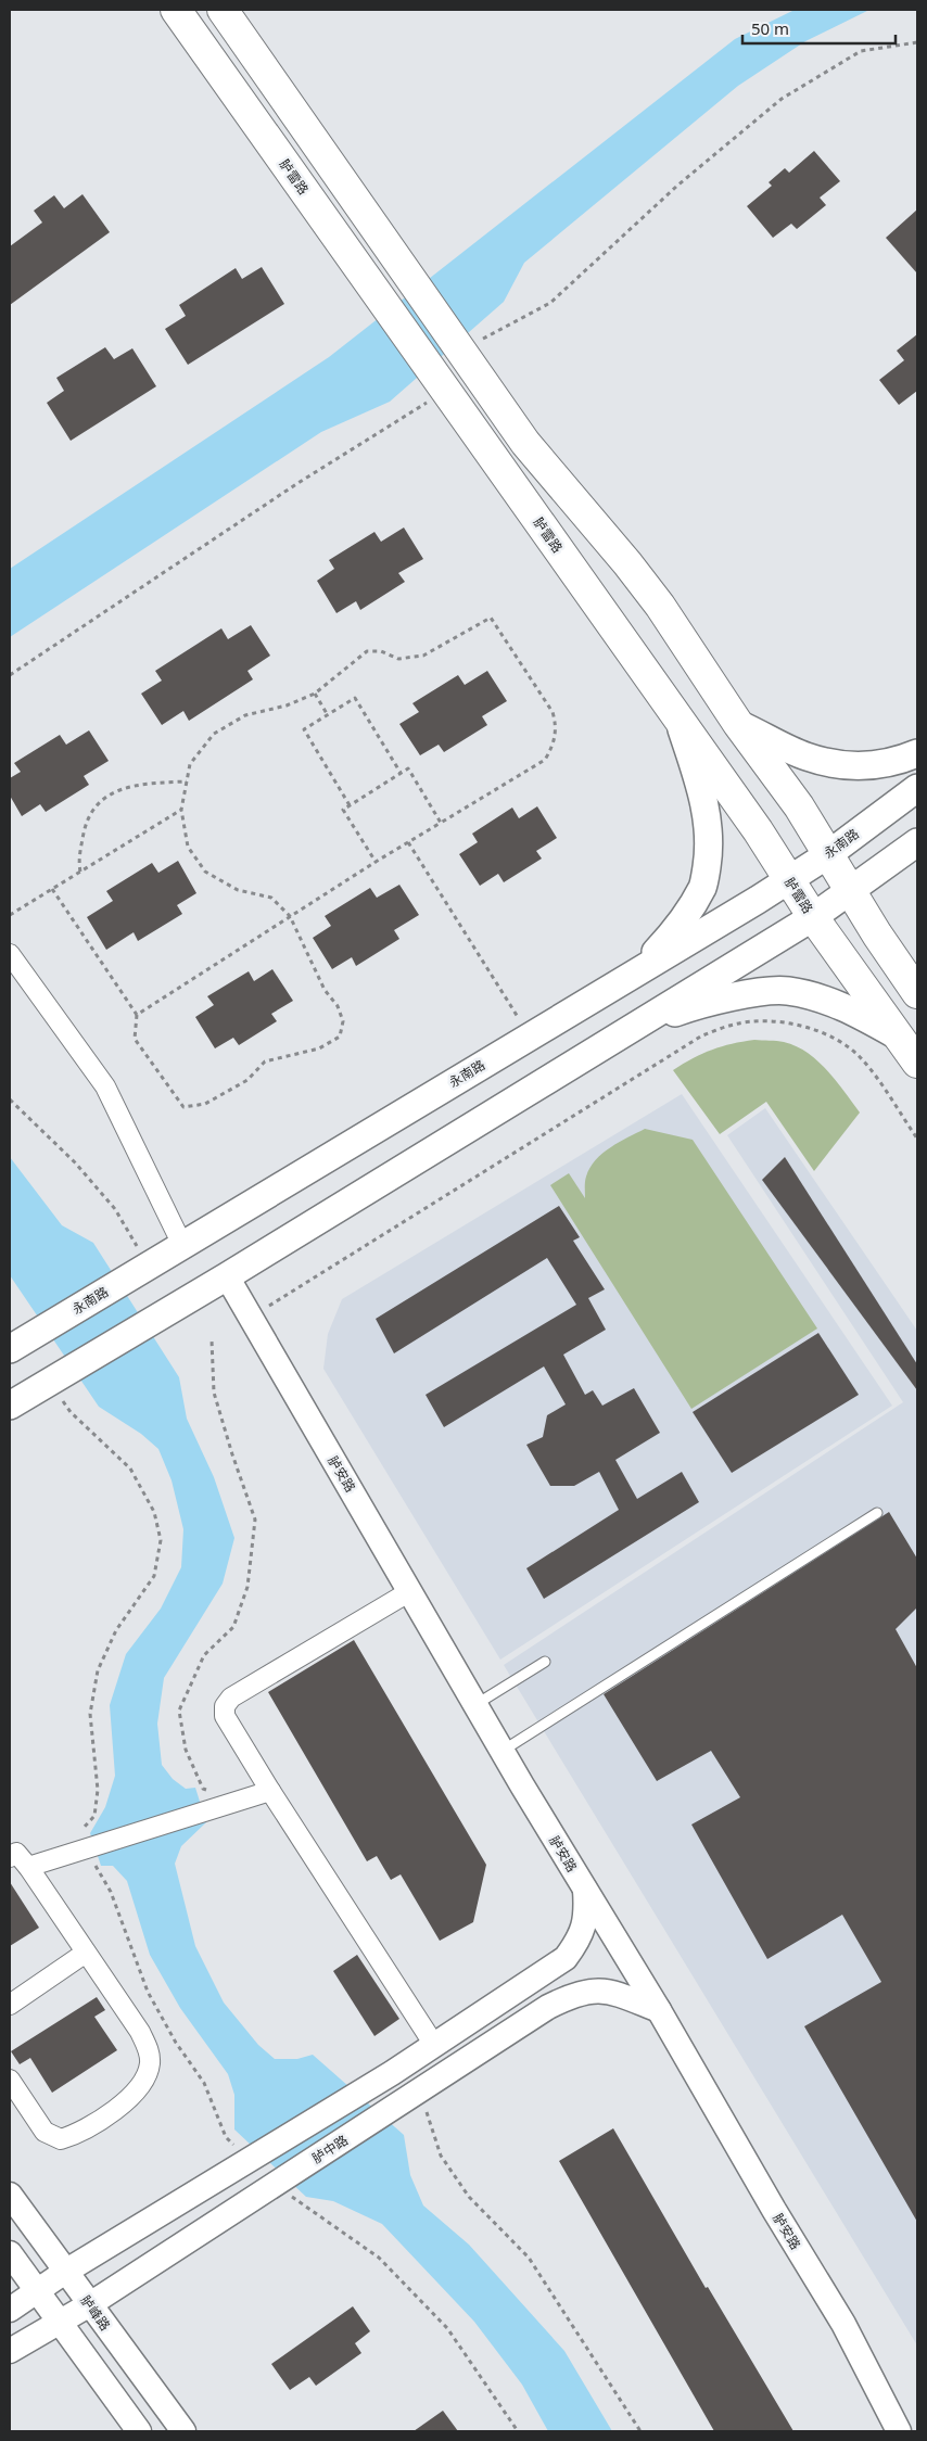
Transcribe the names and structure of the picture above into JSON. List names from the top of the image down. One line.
{"streets":{"main road":["胪雷路","永南路"],"street":["胪安路","胪中路","胪峰路"]},"crossings":[["胪雷路","永南路"],["胪安路","胪中路"],["胪中路","胪峰路"]],"scale_bar":"50 m"}
